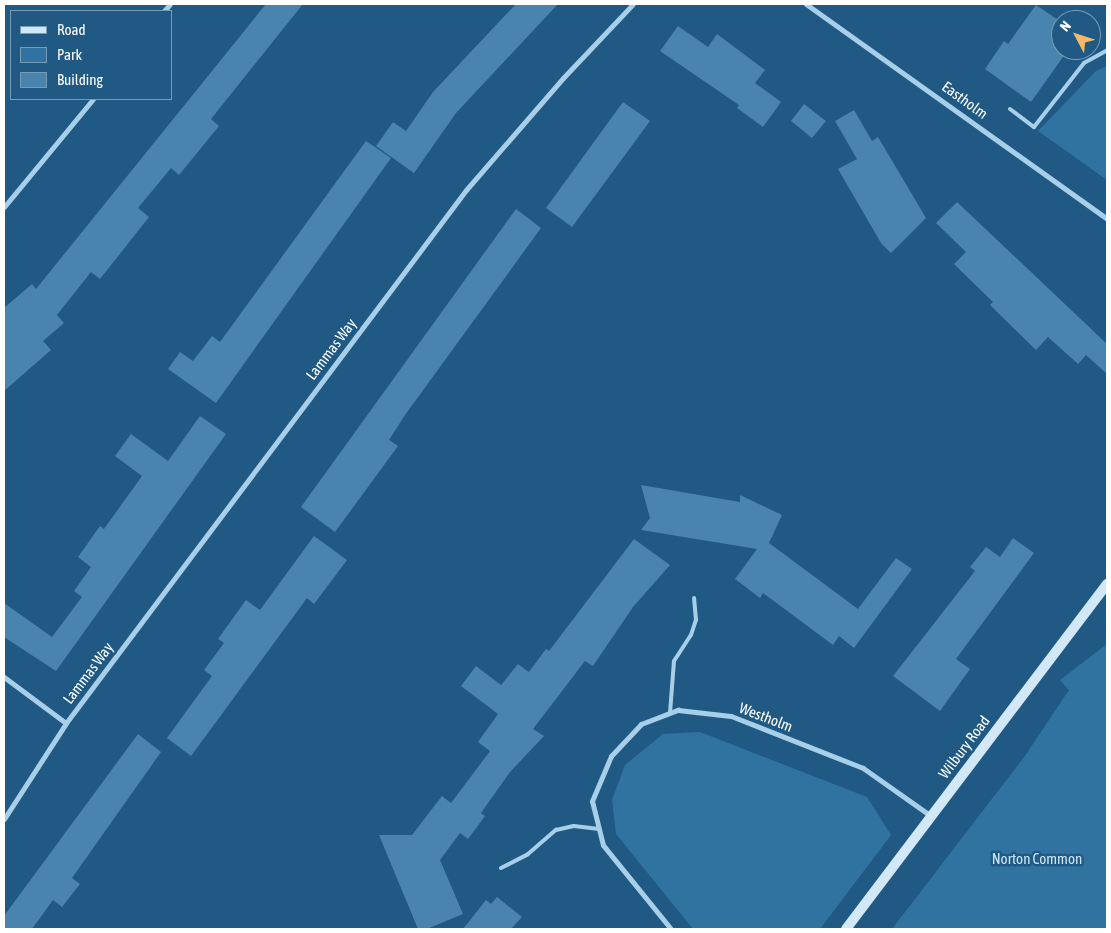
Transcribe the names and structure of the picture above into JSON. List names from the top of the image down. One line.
{"streets":{"street":["Eastholm","Lammas Way","Westholm","Wilbury Road"]},"crossings":[["Westholm","Wilbury Road"]],"parks":["Norton Common"],"legend":["Road","Park","Building"],"north":"top left"}
